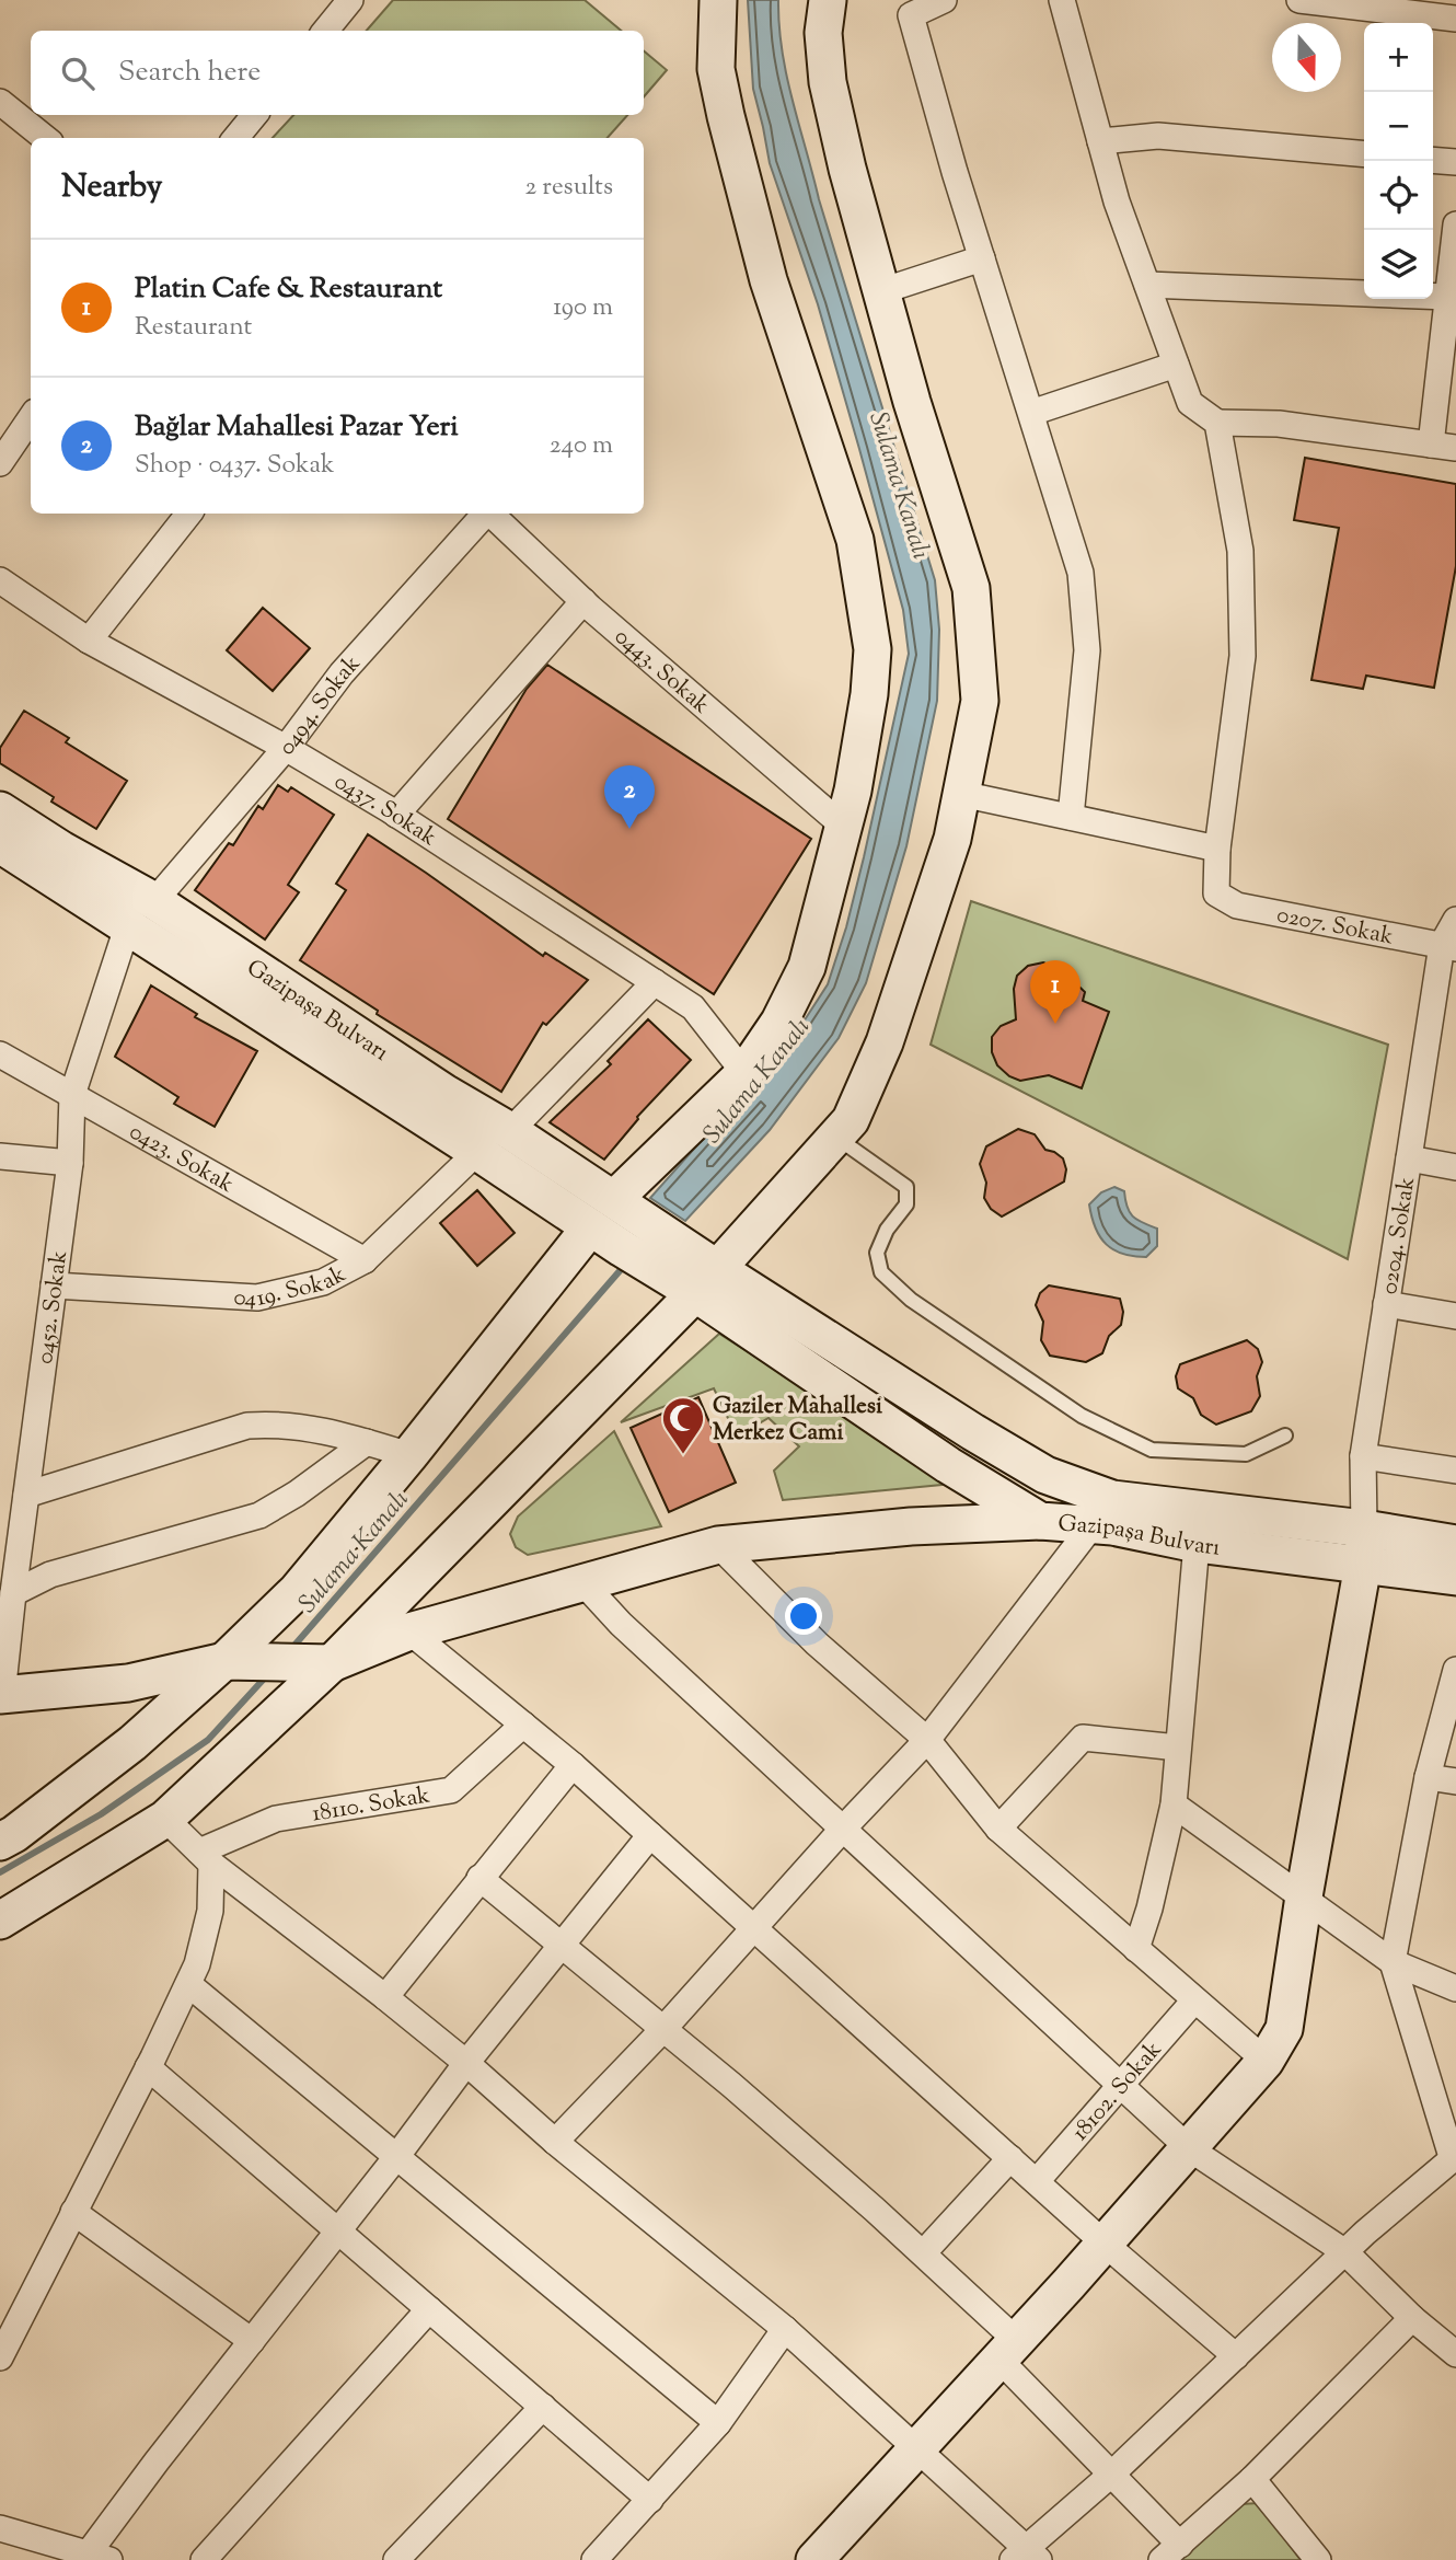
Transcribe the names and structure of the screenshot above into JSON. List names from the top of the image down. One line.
{"streets":{"street":["0443. Sokak","0494. Sokak","0437. Sokak","0207. Sokak","Gazipaşa Bulvarı","0423. Sokak","0204. Sokak","0419. Sokak","0452. Sokak","18110. Sokak","18102. Sokak"]},"crossings":[["0494. Sokak","0437. Sokak"],["0494. Sokak","Gazipaşa Bulvarı"],["0494. Sokak","0452. Sokak"],["0207. Sokak","0204. Sokak"],["Gazipaşa Bulvarı","0204. Sokak"],["Gazipaşa Bulvarı","0419. Sokak"],["Gazipaşa Bulvarı","0452. Sokak"],["0423. Sokak","0419. Sokak"],["0423. Sokak","0452. Sokak"],["0419. Sokak","0452. Sokak"]],"water":["Sulama Kanalı"],"places":{"mosque":["Gaziler Mahallesi Merkez Cami"]},"north":"bottom","page":{"map_buttons":["+","−"],"search":"Search here","heading":["Nearby","2 results"],"list":[{"mark":"1","name":"Platin Cafe & Restaurant","note":"Restaurant","value":"190 m"},{"mark":"2","name":"Bağlar Mahallesi Pazar Yeri","note":"Shop · 0437. Sokak","value":"240 m"}],"pins":["2","1"]}}
